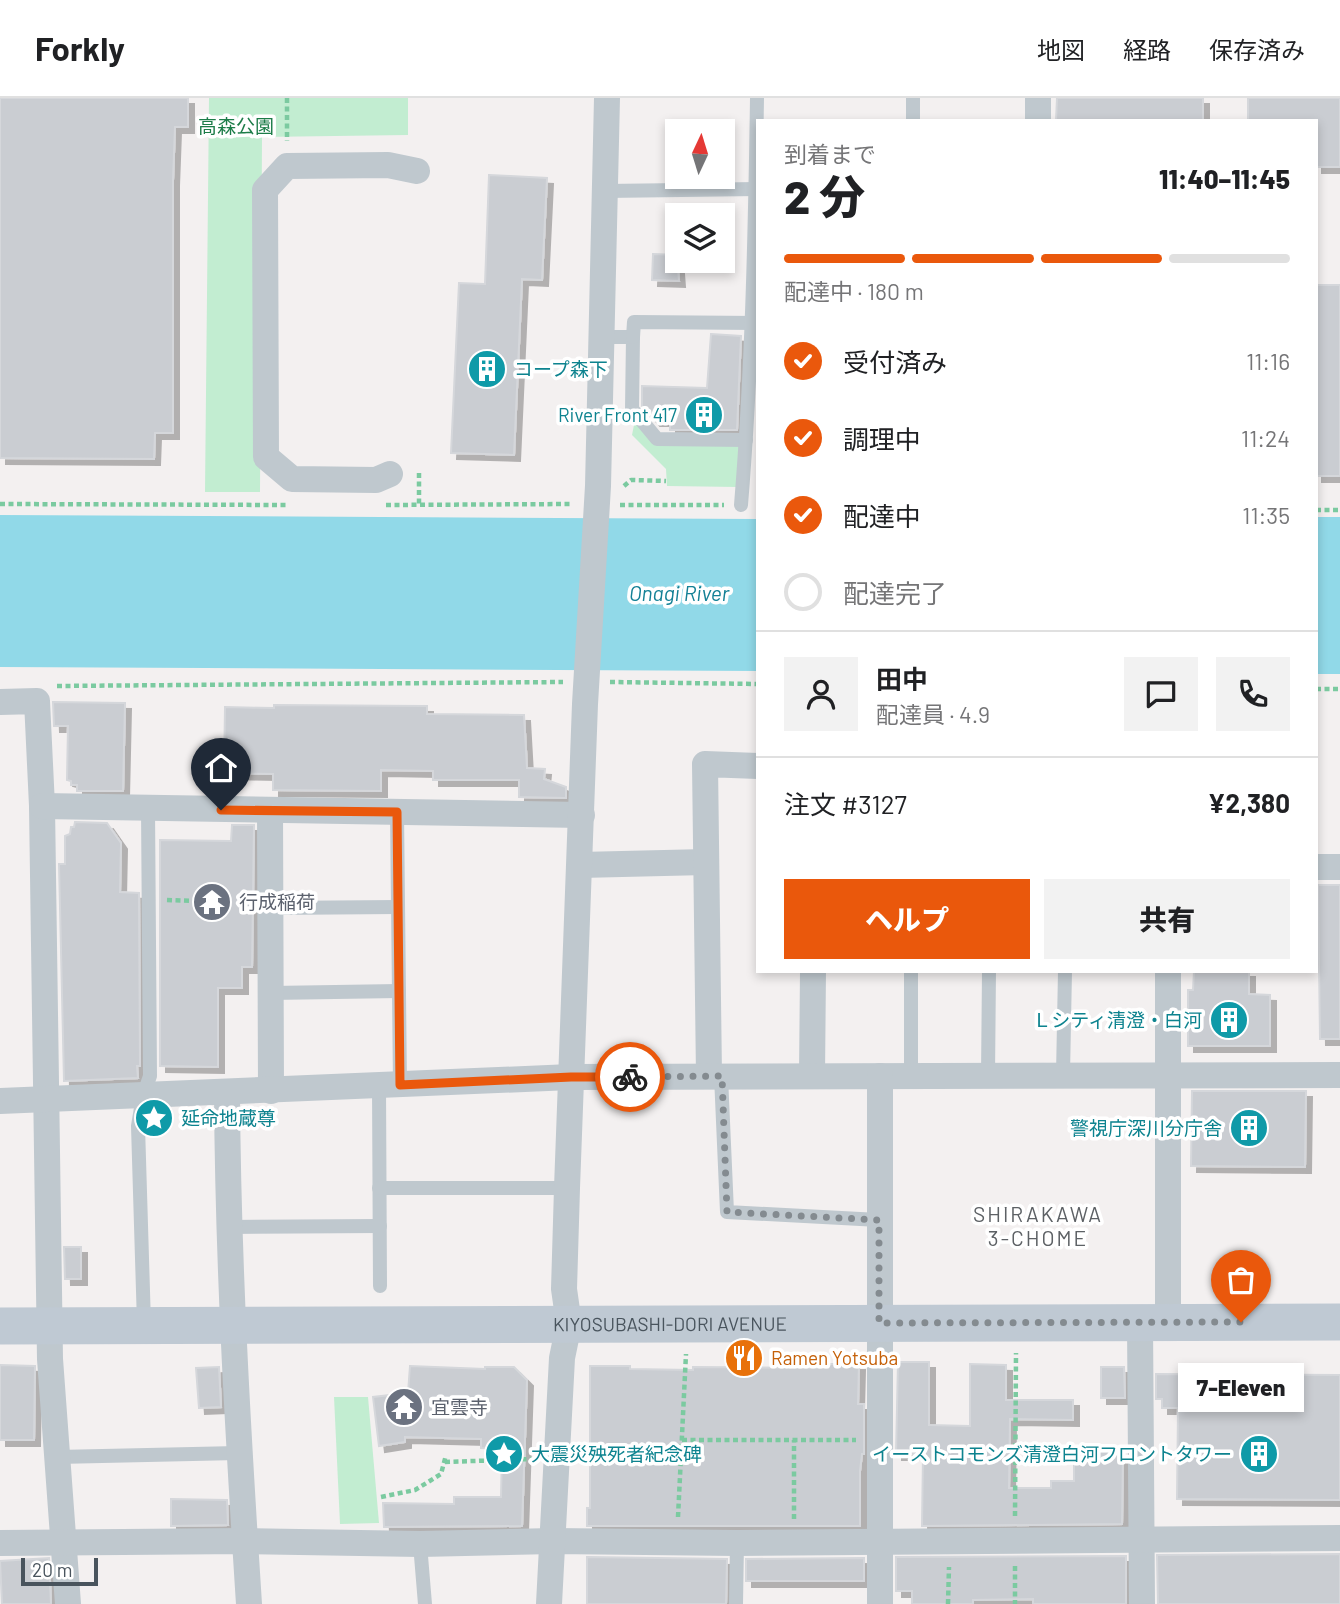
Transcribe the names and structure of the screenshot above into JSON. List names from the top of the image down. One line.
{"streets":{"main road":["KIYOSUBASHI-DORI AVENUE"]},"districts":["SHIRAKAWA 3-CHOME"],"water":["Onagi River"],"parks":["高森公園"],"places":{"building":["コープ森下","River Front 417","Ｌシティ清澄・白河","警視庁深川分庁舎","イーストコモンズ清澄白河フロントタワー"],"temple":["行成稲荷","宜雲寺"],"place":["延命地蔵尊","大震災殃死者紀念碑"],"other":["7-Eleven"],"restaurant":["Ramen Yotsuba"]},"scale_bar":"20 m","north":"top","page":{"header":"Forkly","nav":["地図","経路","保存済み"],"heading":["2 分","到着まで","11:40–11:45"],"panel":["田中","配達員 · 4.9","注文 #3127","¥2,380"],"bar":"配達中 · 180 m","list":[["受付済み","11:16"],["調理中","11:24"],["配達中","11:35"],"配達完了"],"buttons":["ヘルプ","共有"],"bubble":"7-Eleven","scale":"20 m"}}
